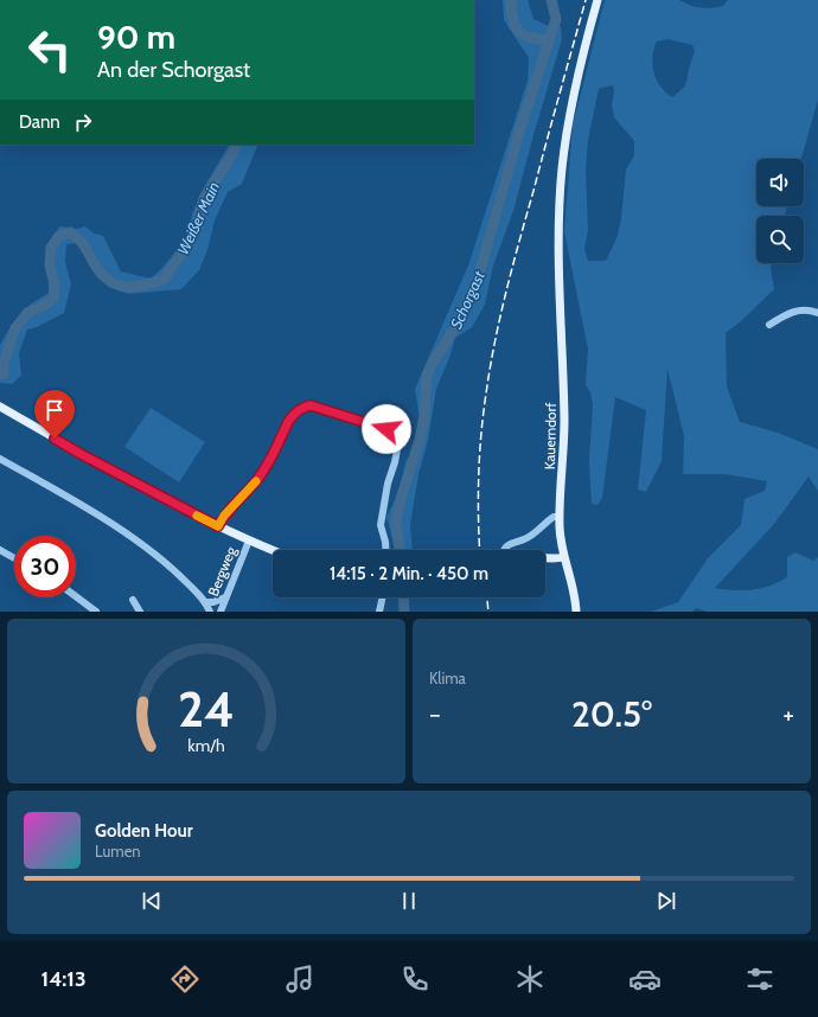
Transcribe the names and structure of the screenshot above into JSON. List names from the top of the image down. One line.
{"streets":{"main road":["Kauerndorf"],"street":["Bergweg"]},"water":["Weißer Main","Schorgast"],"page":{"turn":["90 m","An der Schorgast"],"then":"Dann","limit":"30","trip":"14:15 · 2 Min. · 450 m","tile":"Klima","heat":["−","20.5°","+"],"song":["Golden Hour","Lumen"],"tabs":"14:13","gauge":["24","km/h"]}}
